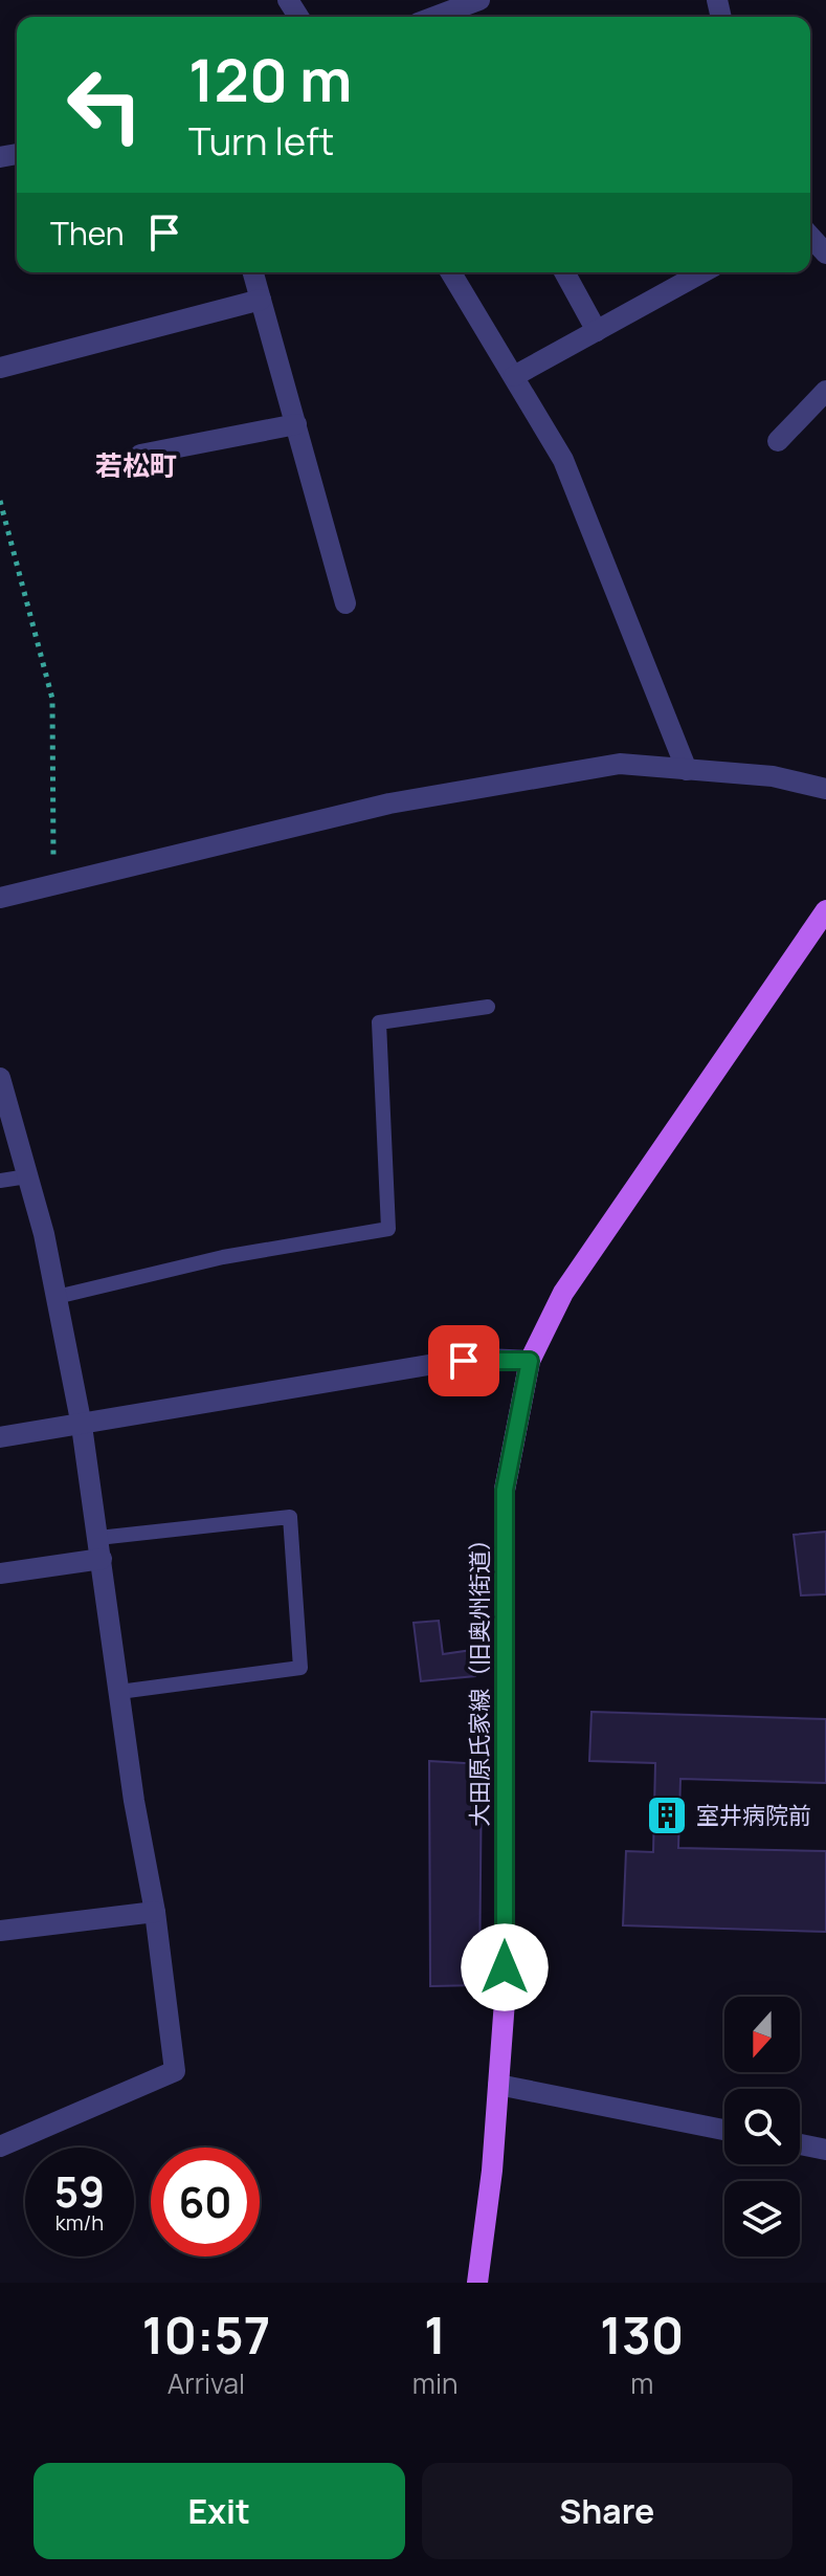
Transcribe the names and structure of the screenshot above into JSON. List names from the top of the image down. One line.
{"streets":{"main road":["大田原氏家線（旧奥州街道）"]},"districts":["若松町"],"places":{"building":["室井病院前"]},"north":"bottom","page":{"turn":["120 m","Turn left"],"then":"Then","speed":"59 km/h","limit":"60","eta":["10:57","Arrival","1","min","130","m"],"buttons":["Exit","Share"]}}
